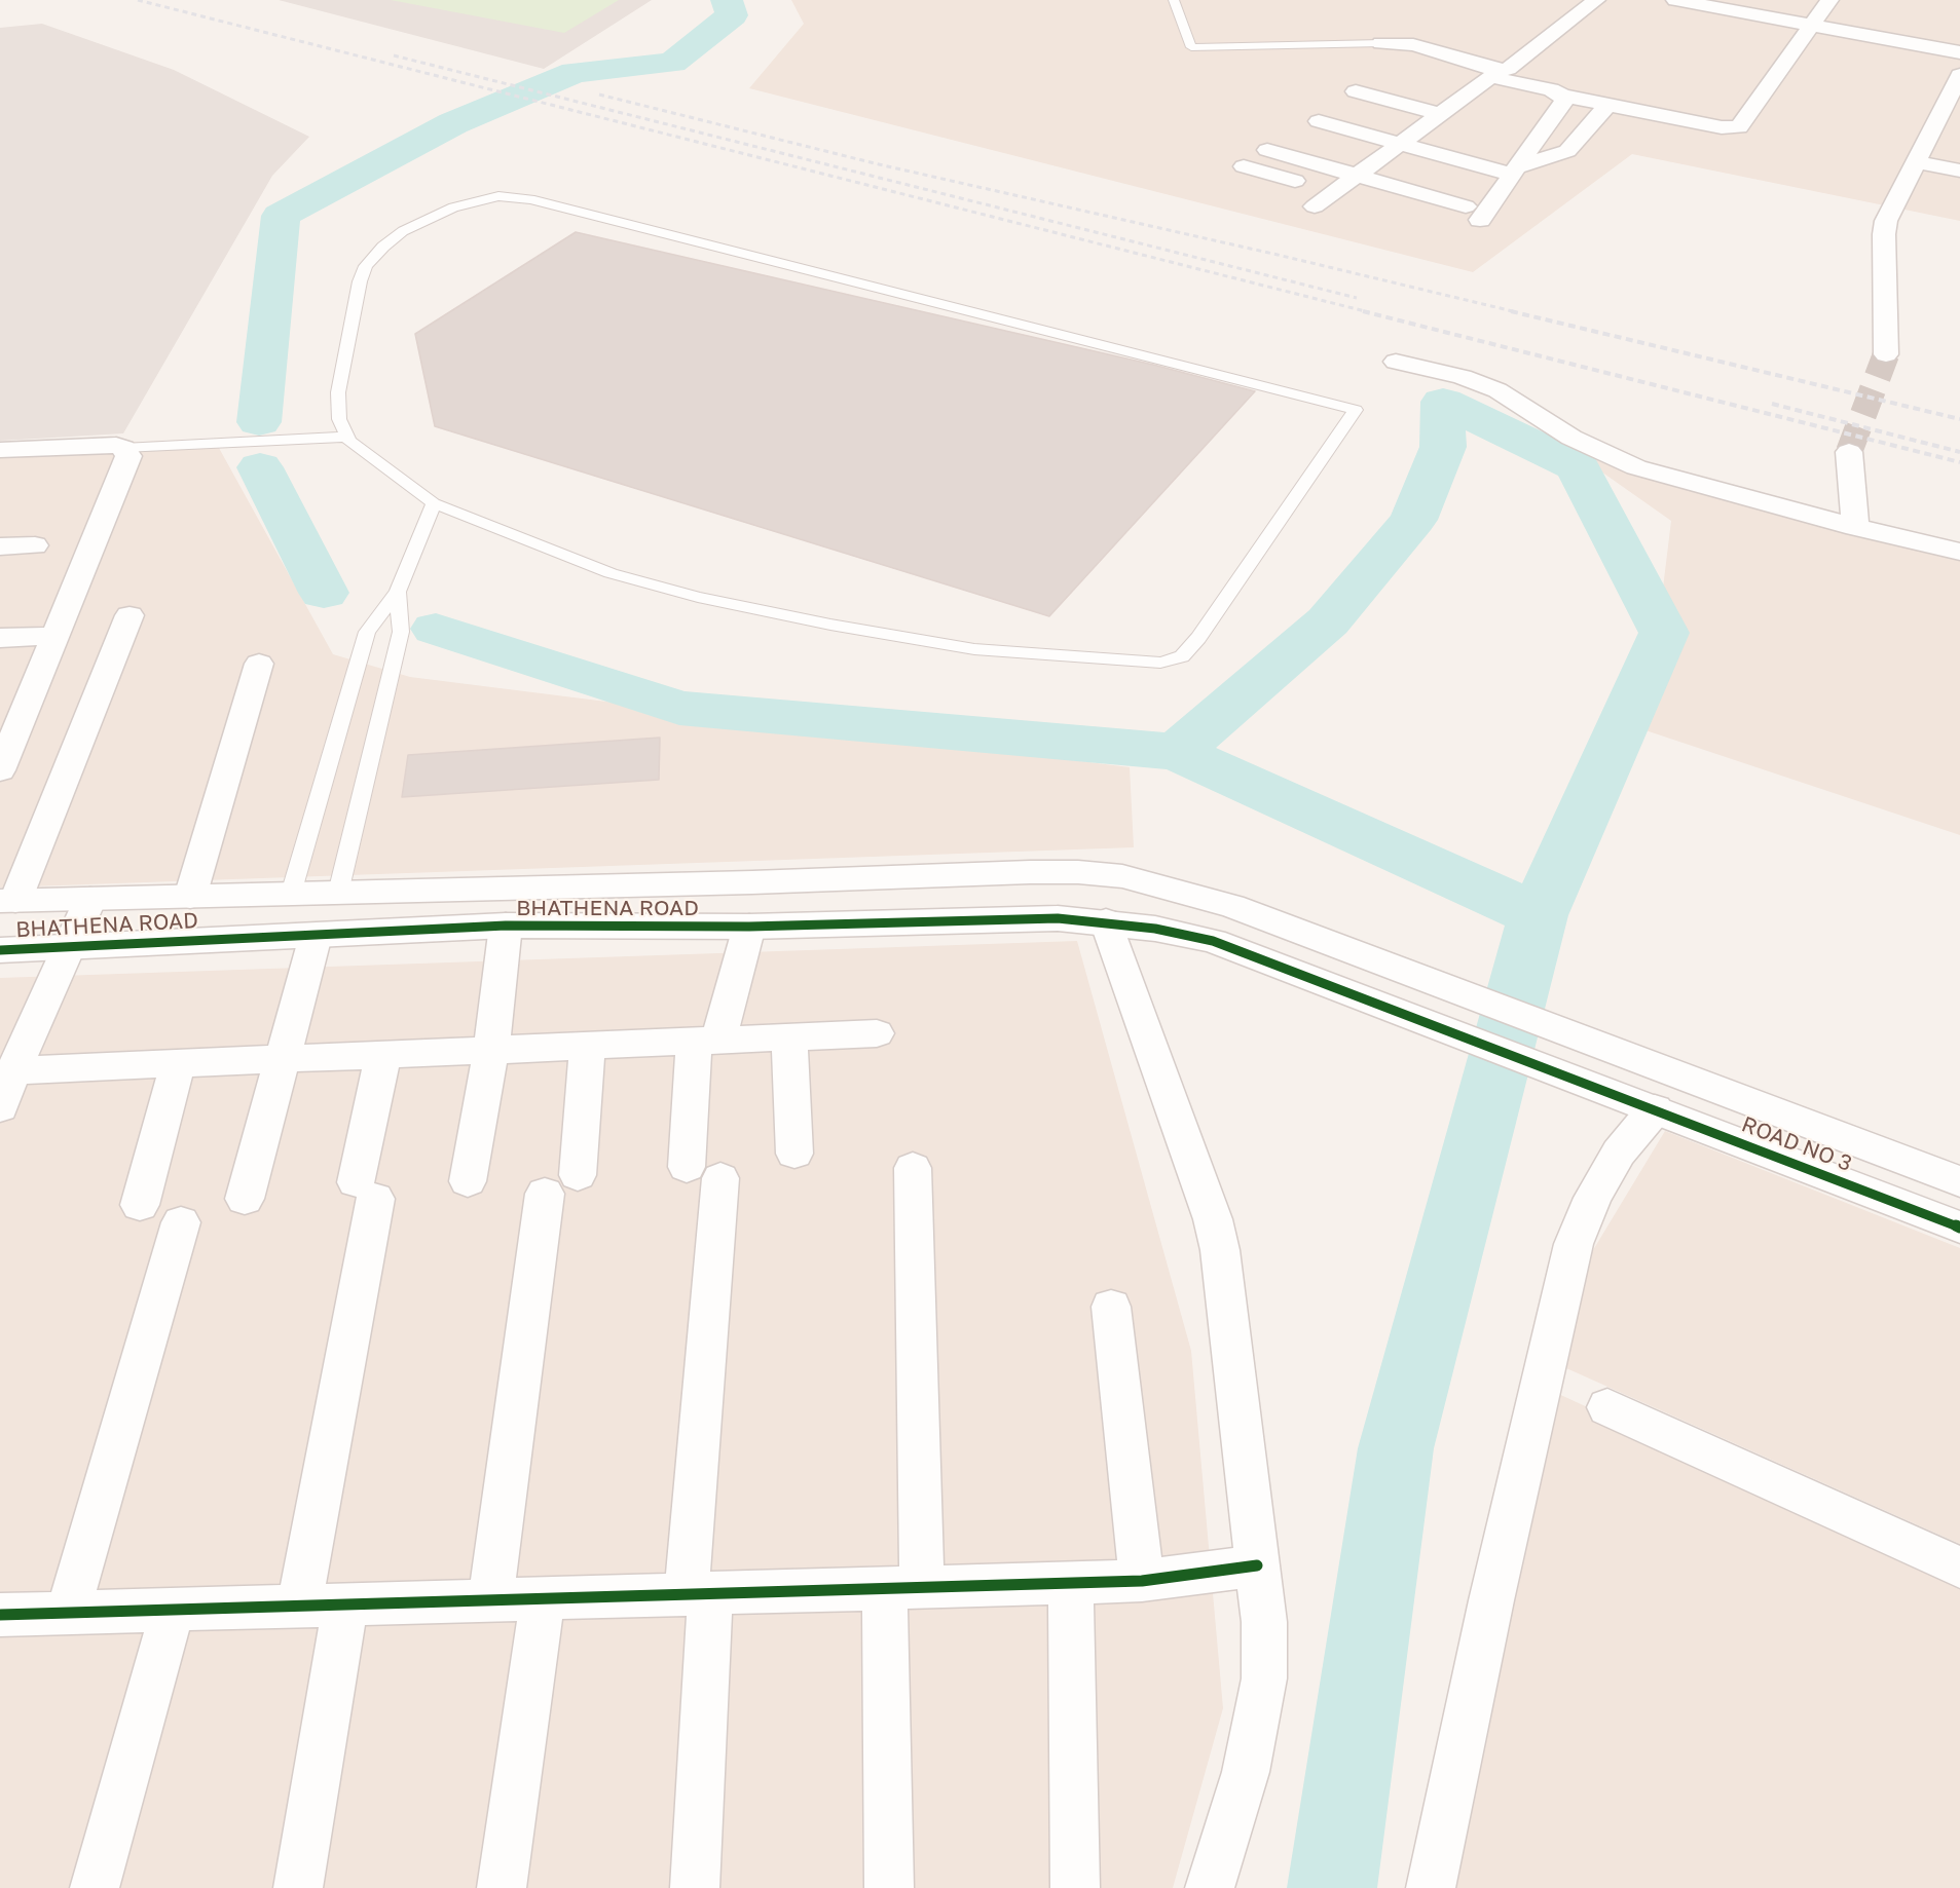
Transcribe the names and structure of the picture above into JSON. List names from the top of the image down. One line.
{"streets":{"street":["BHATHENA ROAD","ROAD NO 3"]},"crossings":[["BHATHENA ROAD","ROAD NO 3"]]}
